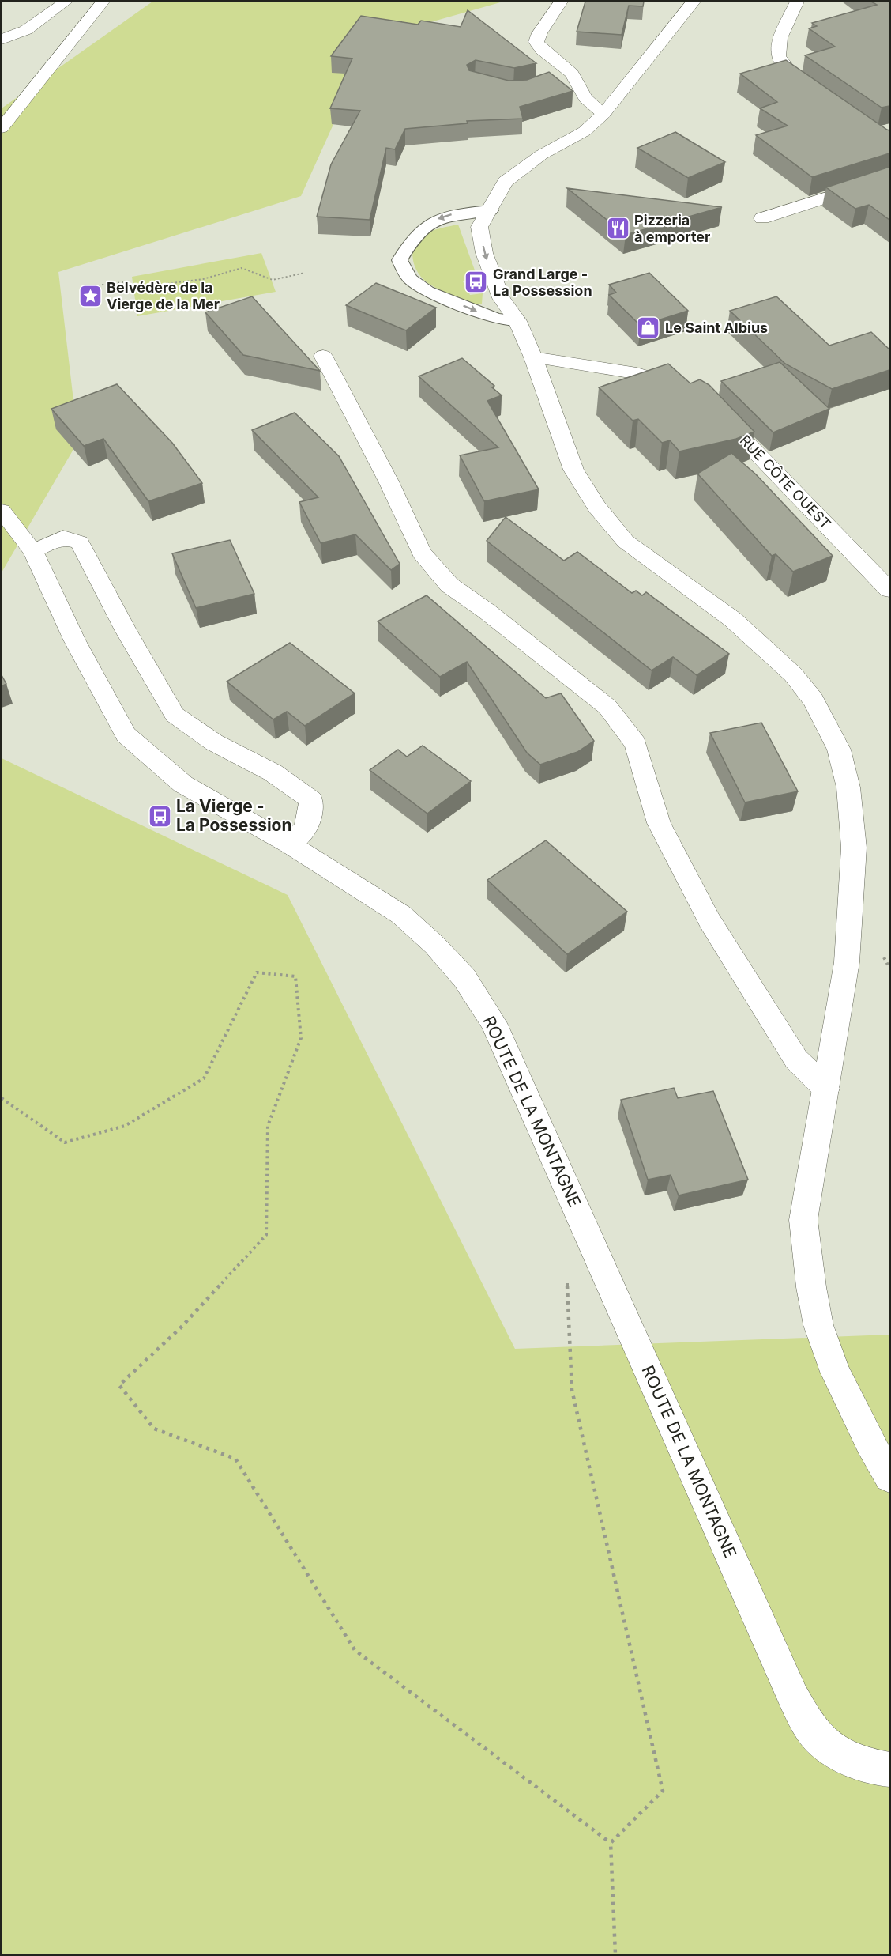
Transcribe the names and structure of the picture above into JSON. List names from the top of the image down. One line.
{"streets":{"main road":["RUE CÔTE OUEST","ROUTE DE LA MONTAGNE"]},"places":{"restaurant":["Pizzeria à emporter"],"bus stop":["Grand Large - La Possession","La Vierge - La Possession"],"place":["Belvédère de la Vierge de la Mer"],"shop":["Le Saint Albius"]}}
